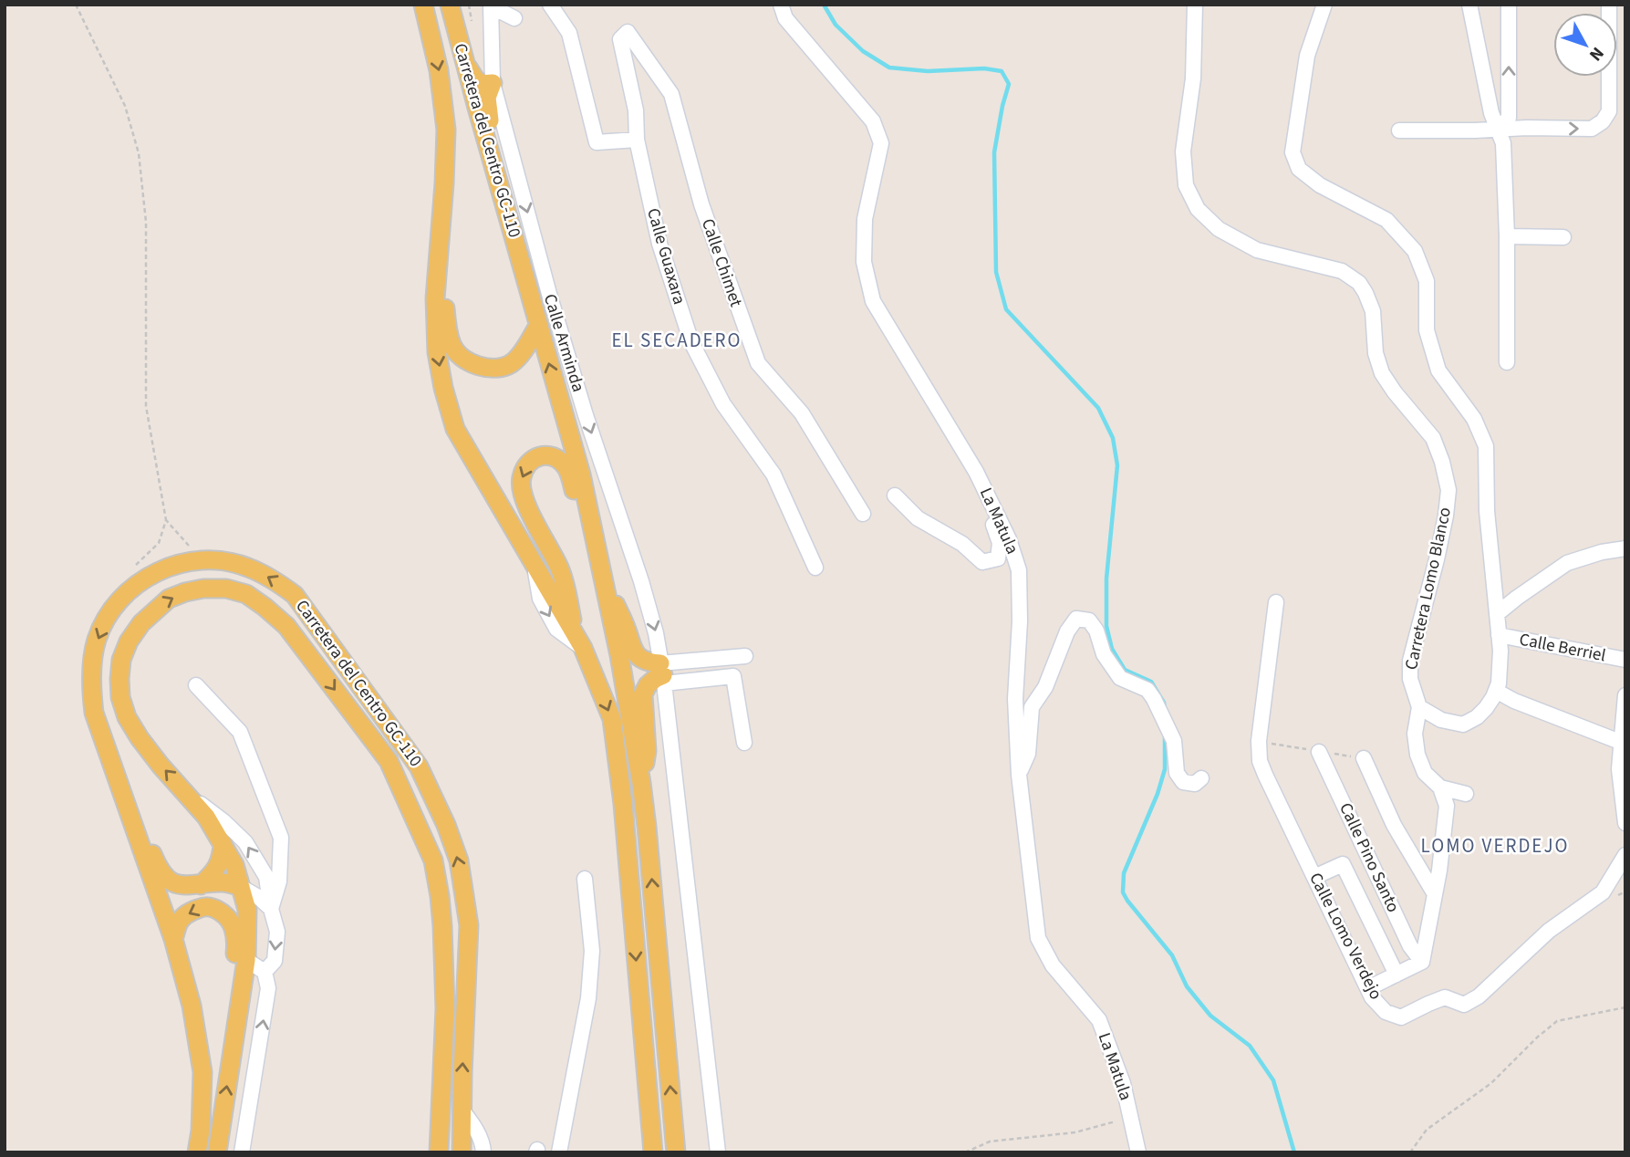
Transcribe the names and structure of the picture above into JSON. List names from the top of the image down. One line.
{"streets":{"main road":["Carretera del Centro GC-110"],"street":["Calle Guaxara","Calle Chimet","Calle Arminda","La Matula","Carretera Lomo Blanco","Calle Berriel","Calle Pino Santo","Calle Lomo Verdejo"]},"crossings":[["Calle Guaxara","Calle Chimet"]],"one_way":["Calle Arminda"],"districts":["EL SECADERO","LOMO VERDEJO"],"north":"bottom right"}
